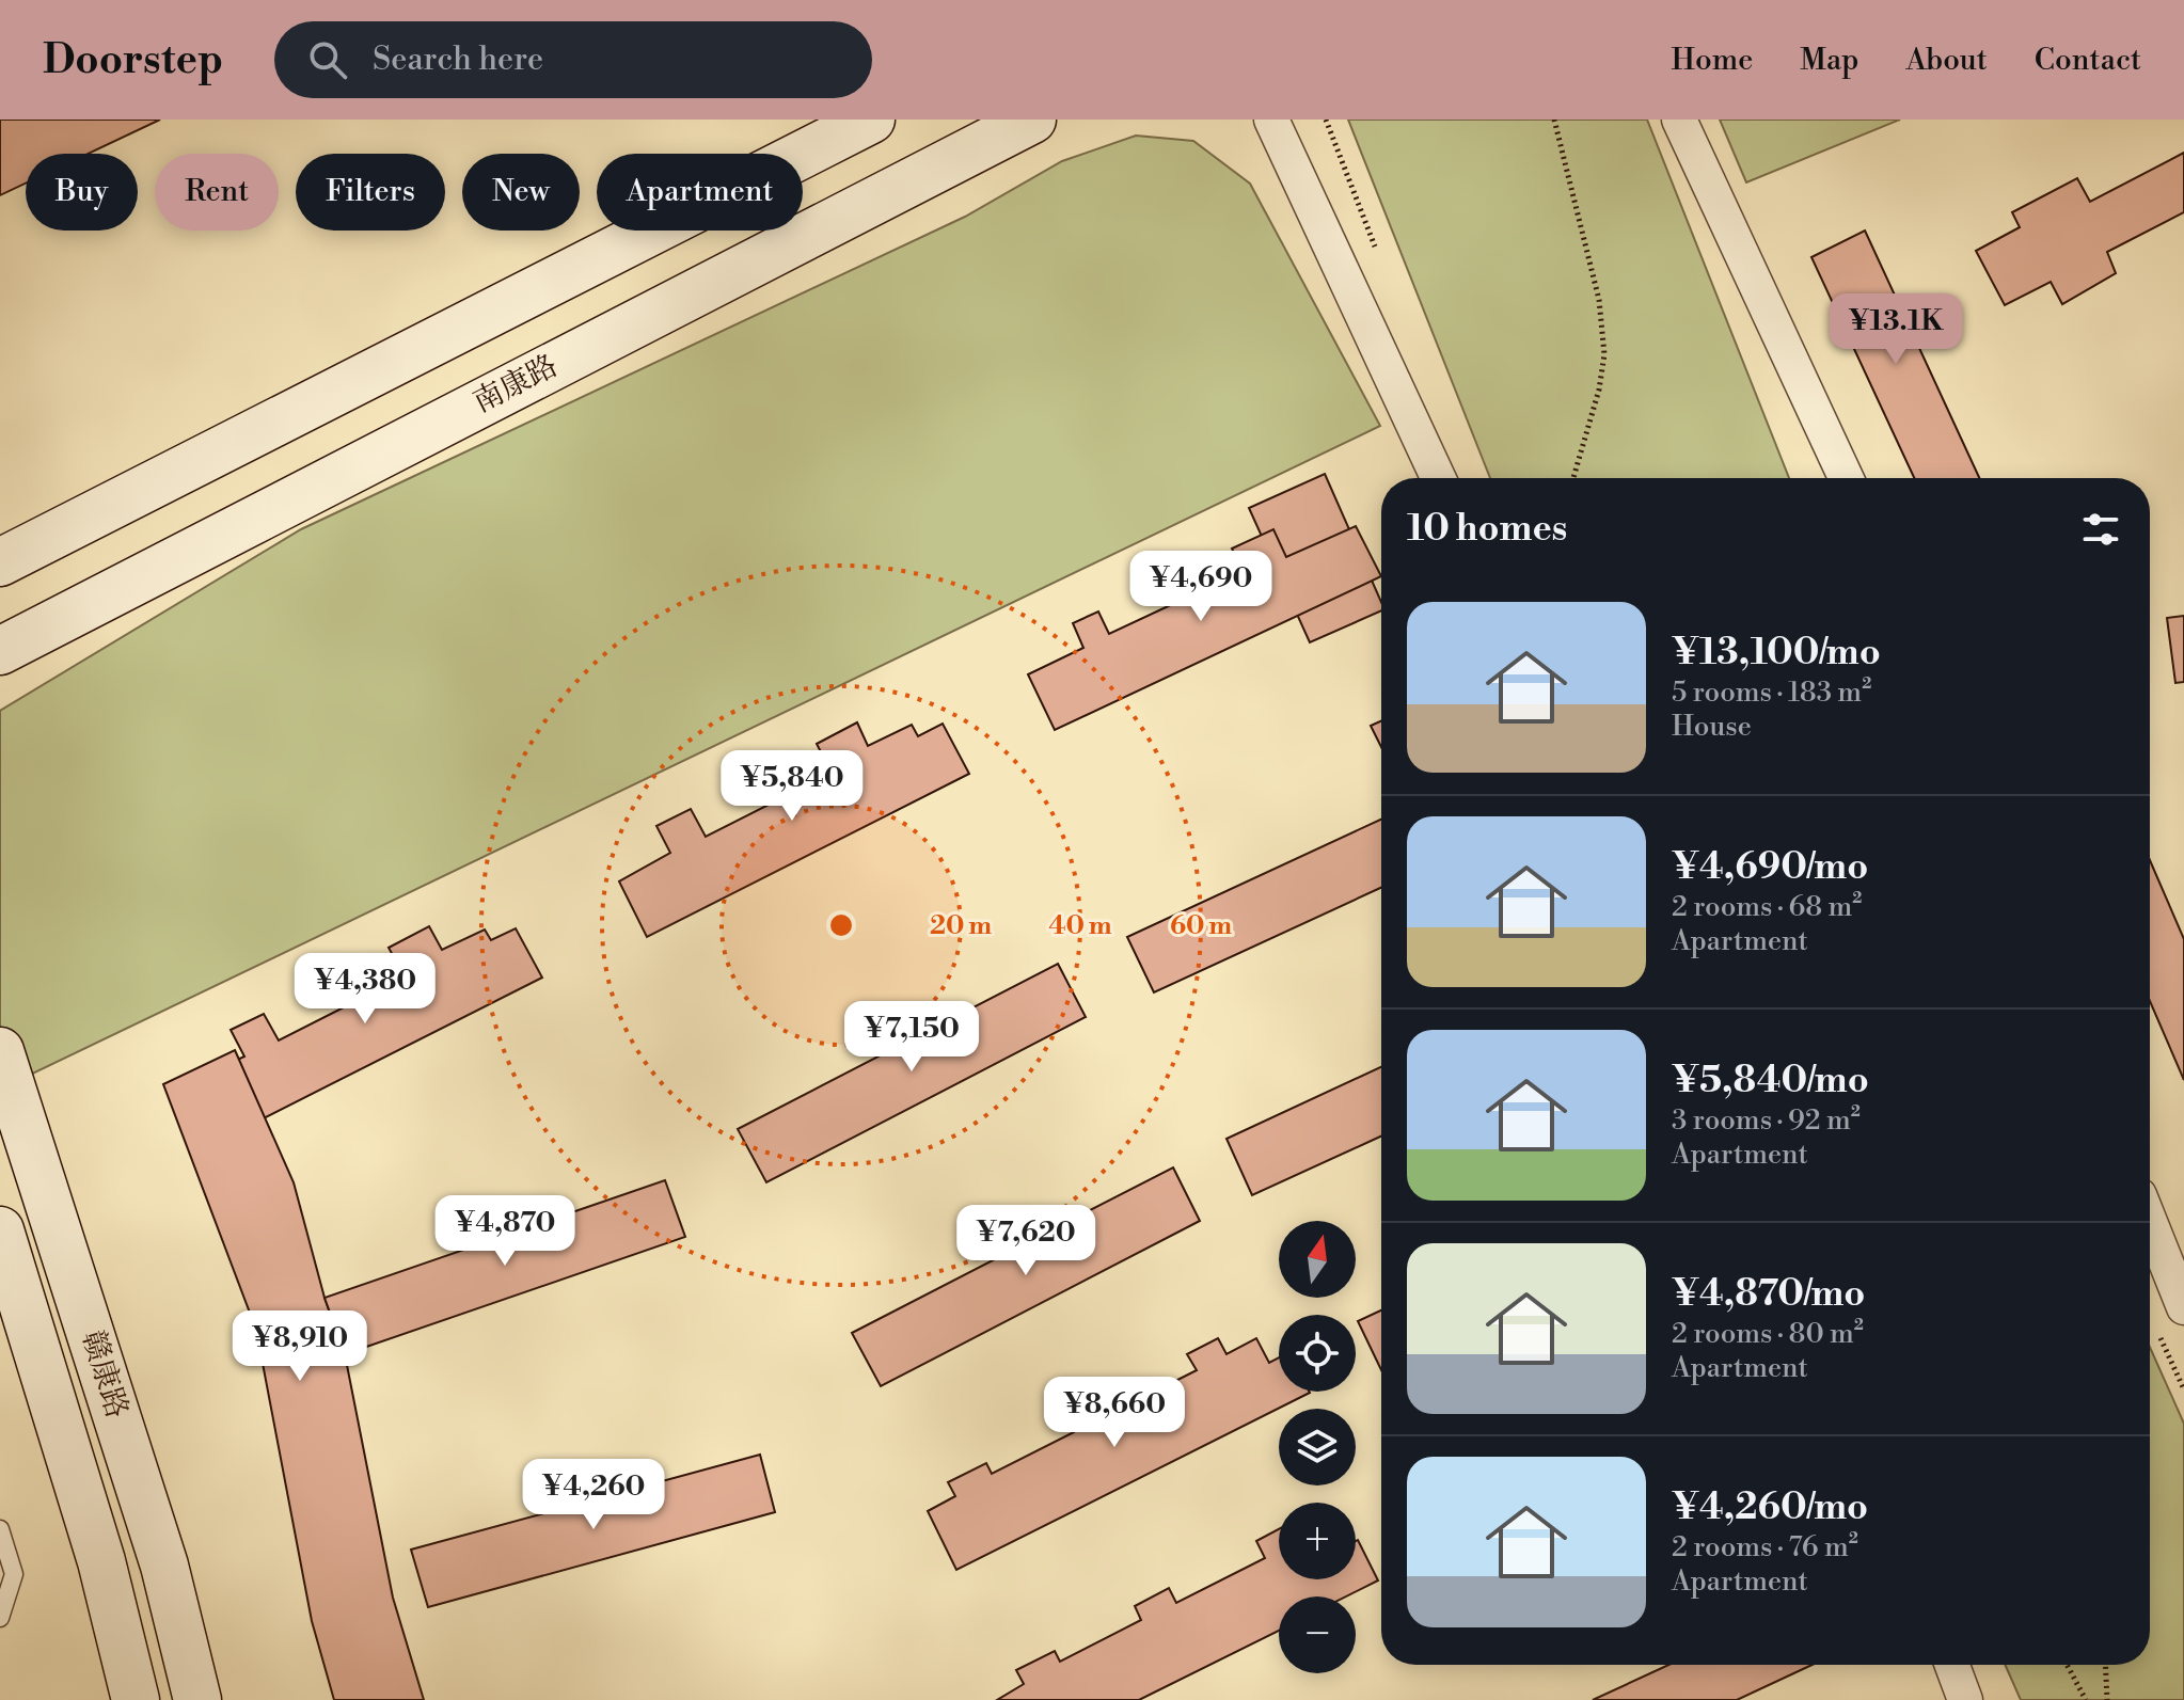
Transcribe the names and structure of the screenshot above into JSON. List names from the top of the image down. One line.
{"streets":{"main road":["南康路","赣康路"]},"north":"top","page":{"header":"Doorstep","search":"Search here","nav":["Home","Map","About","Contact"],"chip":["Buy","Rent","Filters","New","Apartment"],"price":["¥13.1K","¥4,690","¥5,840","¥4,380","¥7,150","¥4,870","¥7,620","¥8,910","¥8,660","¥4,260"],"heading":"10 homes","list":[{"name":"¥13,100/mo","note":"5 rooms · 183 m² · House"},{"name":"¥4,690/mo","note":"2 rooms · 68 m² · Apartment"},{"name":"¥5,840/mo","note":"3 rooms · 92 m² · Apartment"},{"name":"¥4,870/mo","note":"2 rooms · 80 m² · Apartment"},{"name":"¥4,260/mo","note":"2 rooms · 76 m² · Apartment"}],"map_buttons":["+","−"]},"rings":["20 m","40 m","60 m"]}
